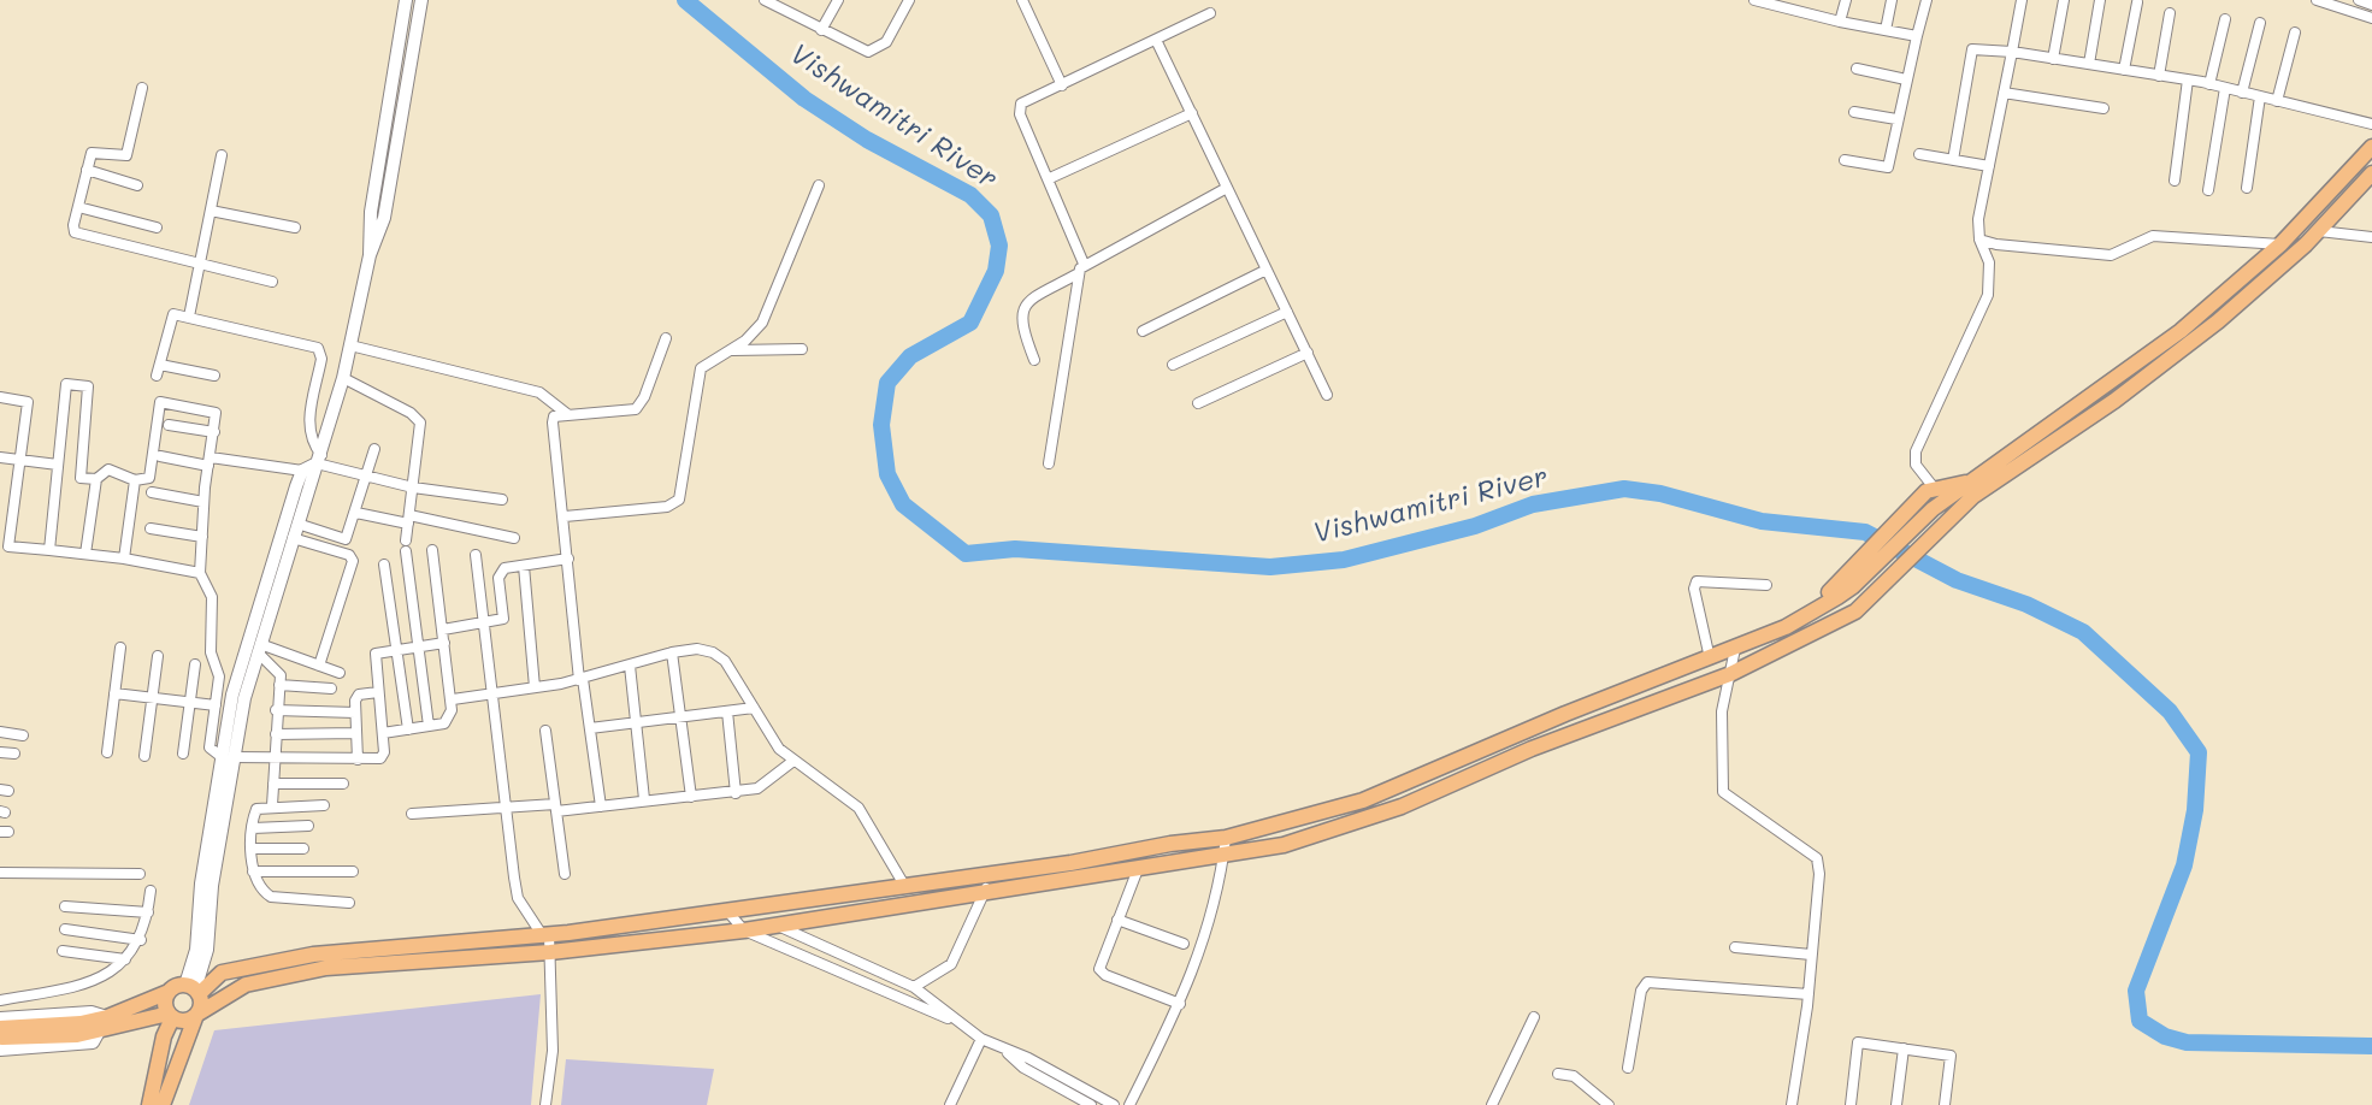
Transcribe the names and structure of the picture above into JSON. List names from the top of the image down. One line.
{"water":["Vishwamitri River"]}
